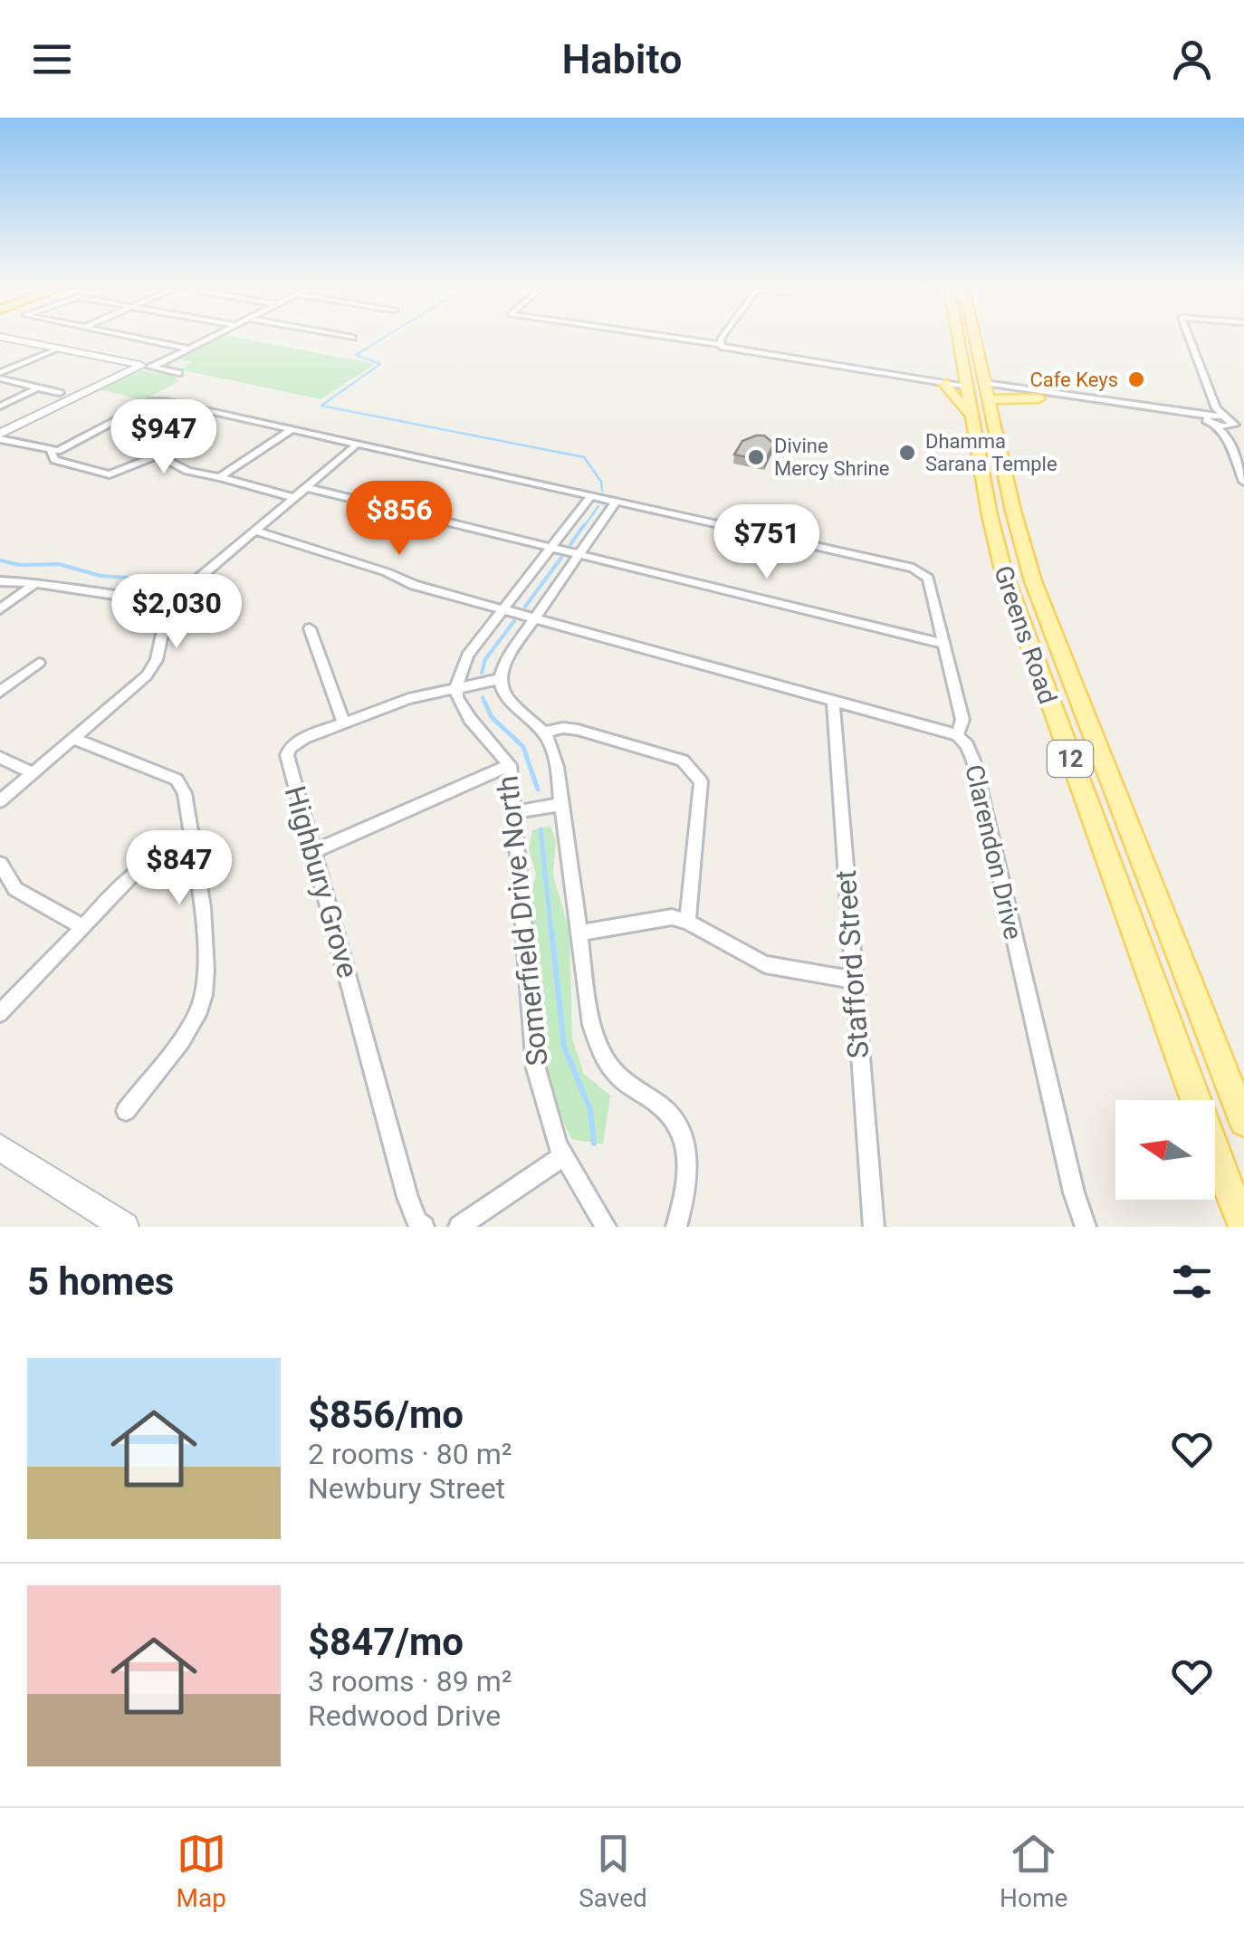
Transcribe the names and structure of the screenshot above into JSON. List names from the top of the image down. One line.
{"streets":{"main road":["Greens Road","12"],"street":["Clarendon Drive","Highbury Grove","Somerfield Drive North","Stafford Street"]},"crossings":[["Highbury Grove","Somerfield Drive North"]],"places":["Cafe Keys","Dhamma Sarana Temple","Divine Mercy Shrine"],"north":"left","page":{"header":"Habito","price":["$947","$856","$751","$2,030","$847"],"heading":"5 homes","list":[{"name":"$856/mo","note":"2 rooms · 80 m² · Newbury Street"},{"name":"$847/mo","note":"3 rooms · 89 m² · Redwood Drive"}],"tabs":["Map","Saved","Home"]}}
